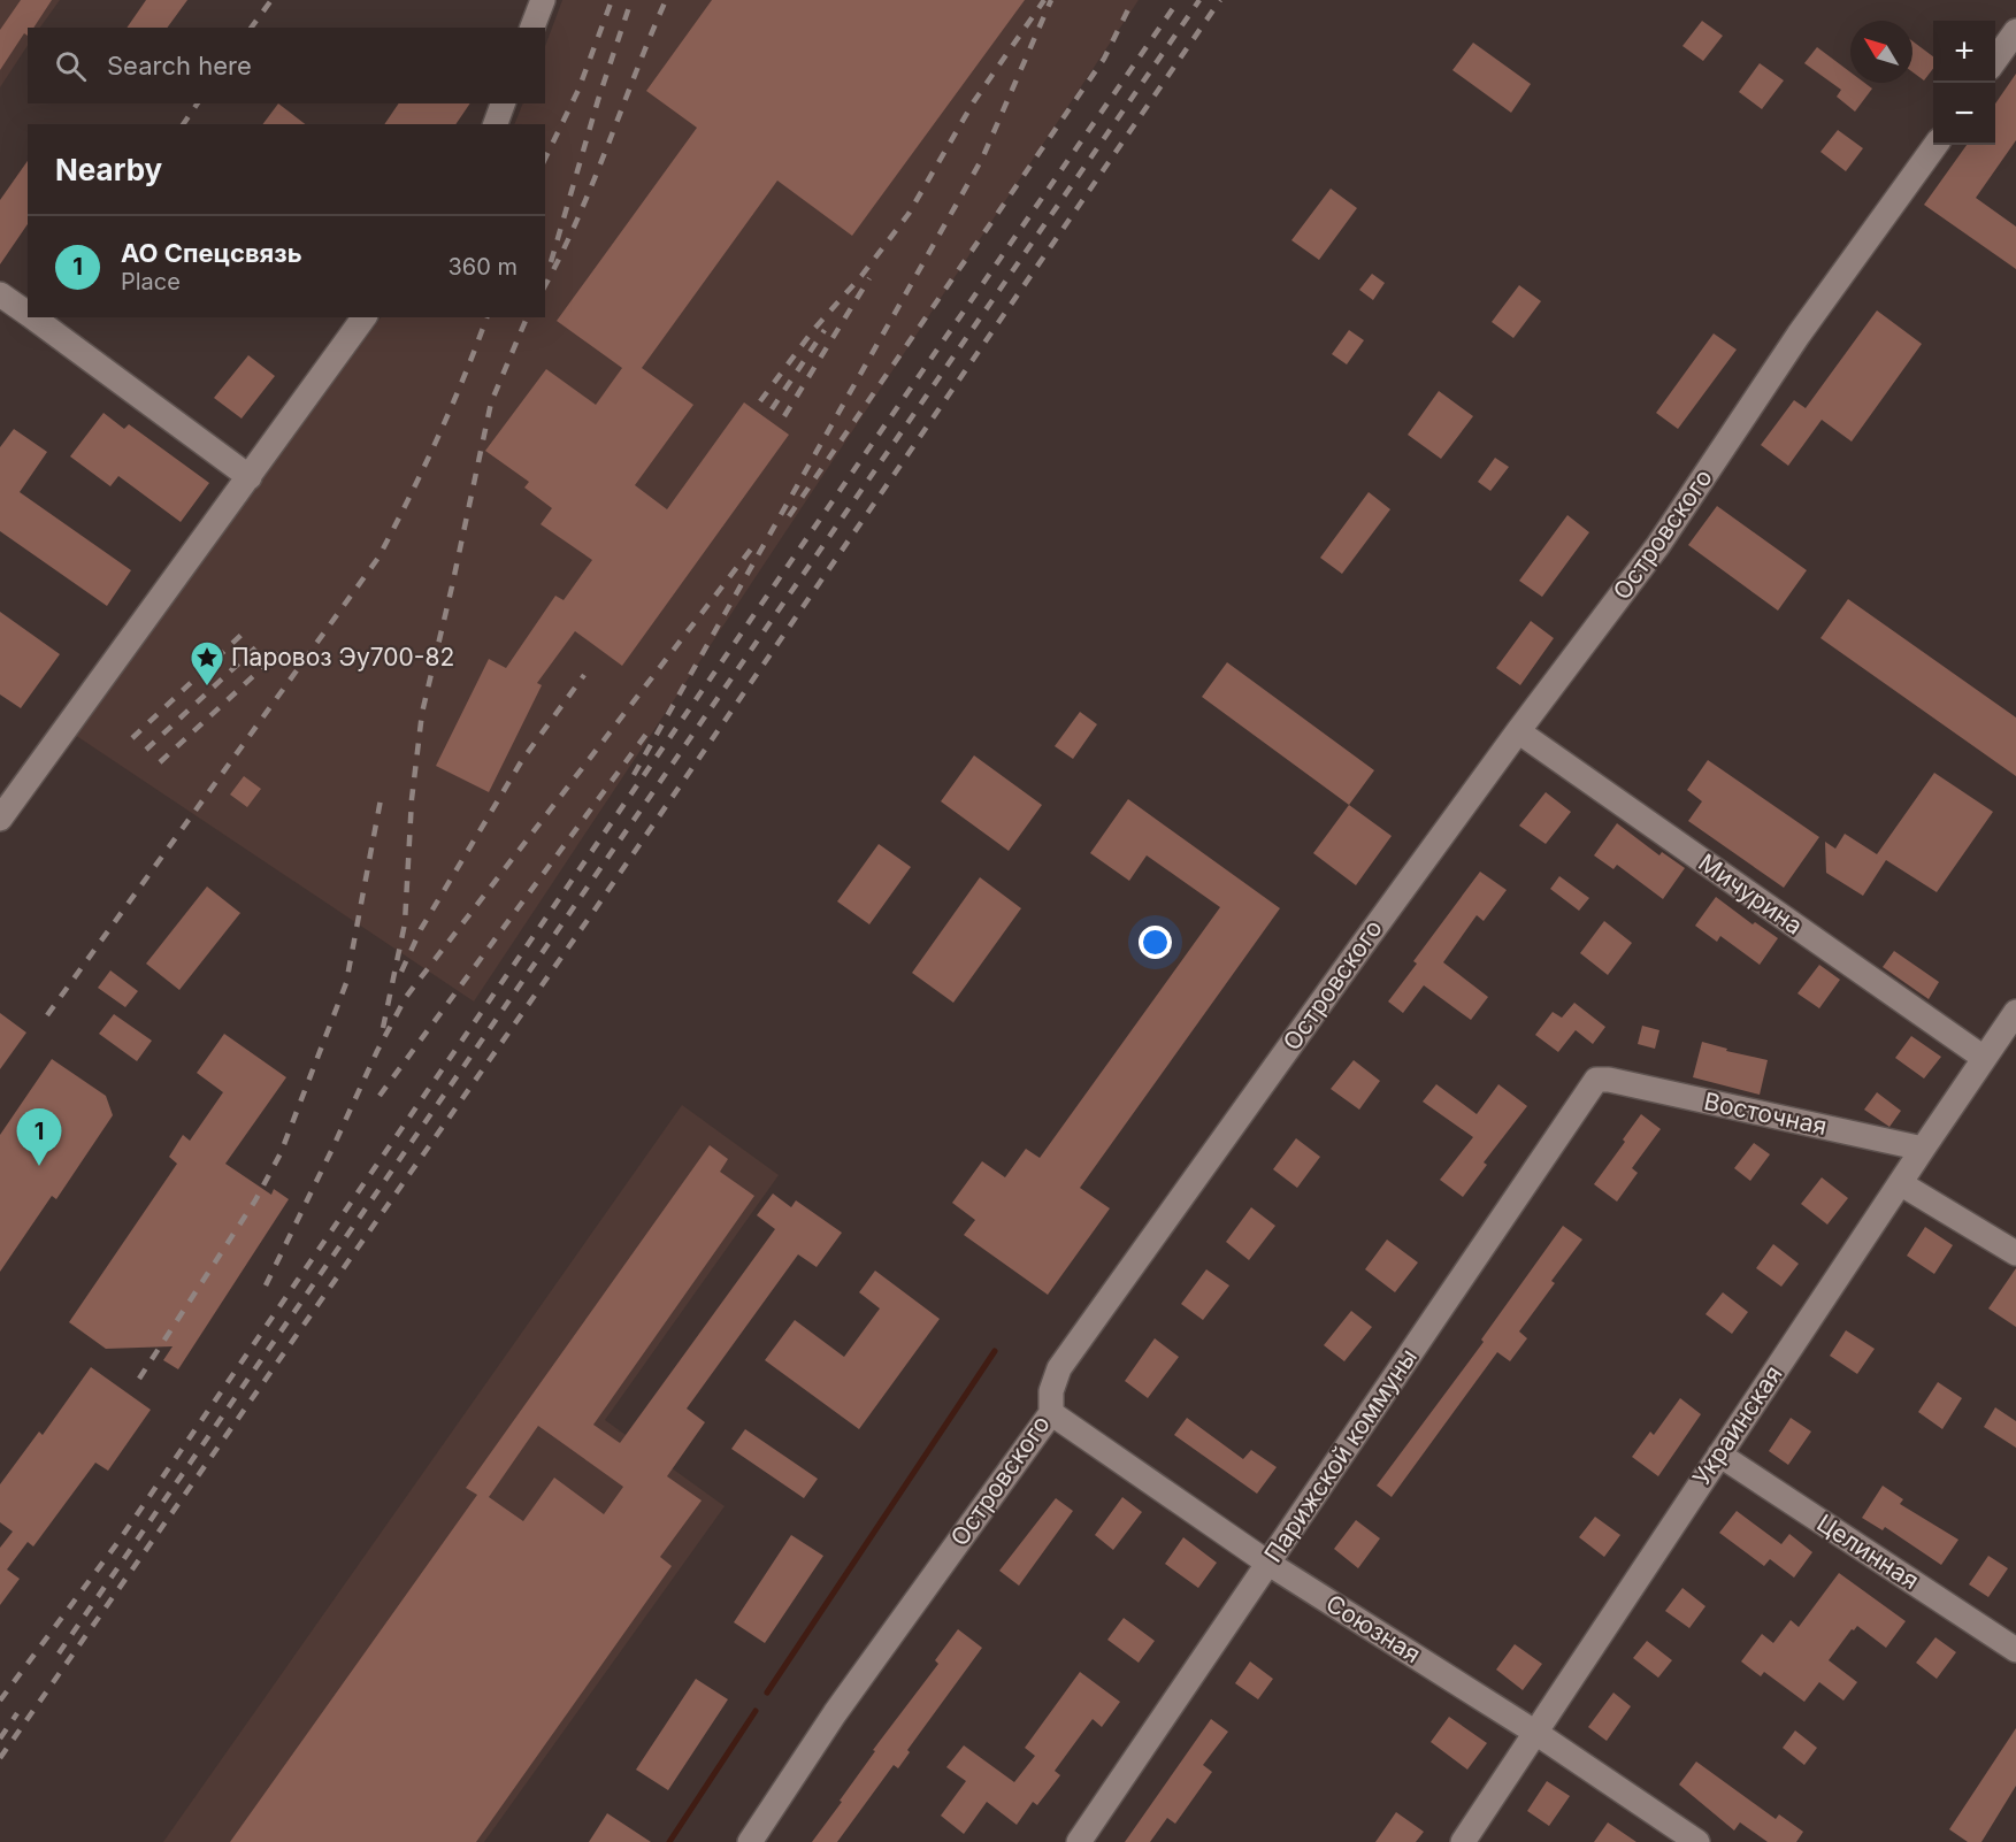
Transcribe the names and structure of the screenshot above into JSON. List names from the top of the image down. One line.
{"streets":{"street":["Островского","Мичурина","Восточная","Украинская","Парижской коммуны","Целинная","Союзная"]},"crossings":[["Островского","Мичурина"],["Островского","Союзная"],["Мичурина","Украинская"],["Восточная","Украинская"],["Восточная","Парижской коммуны"],["Украинская","Целинная"],["Украинская","Союзная"],["Парижской коммуны","Союзная"]],"places":{"place":["Паровоз Эу700-82"]},"north":"top left","page":{"map_buttons":["+","−"],"search":"Search here","heading":"Nearby","list":[{"mark":"1","name":"АО Спецсвязь","note":"Place","value":"360 m"}],"pins":"1"}}
